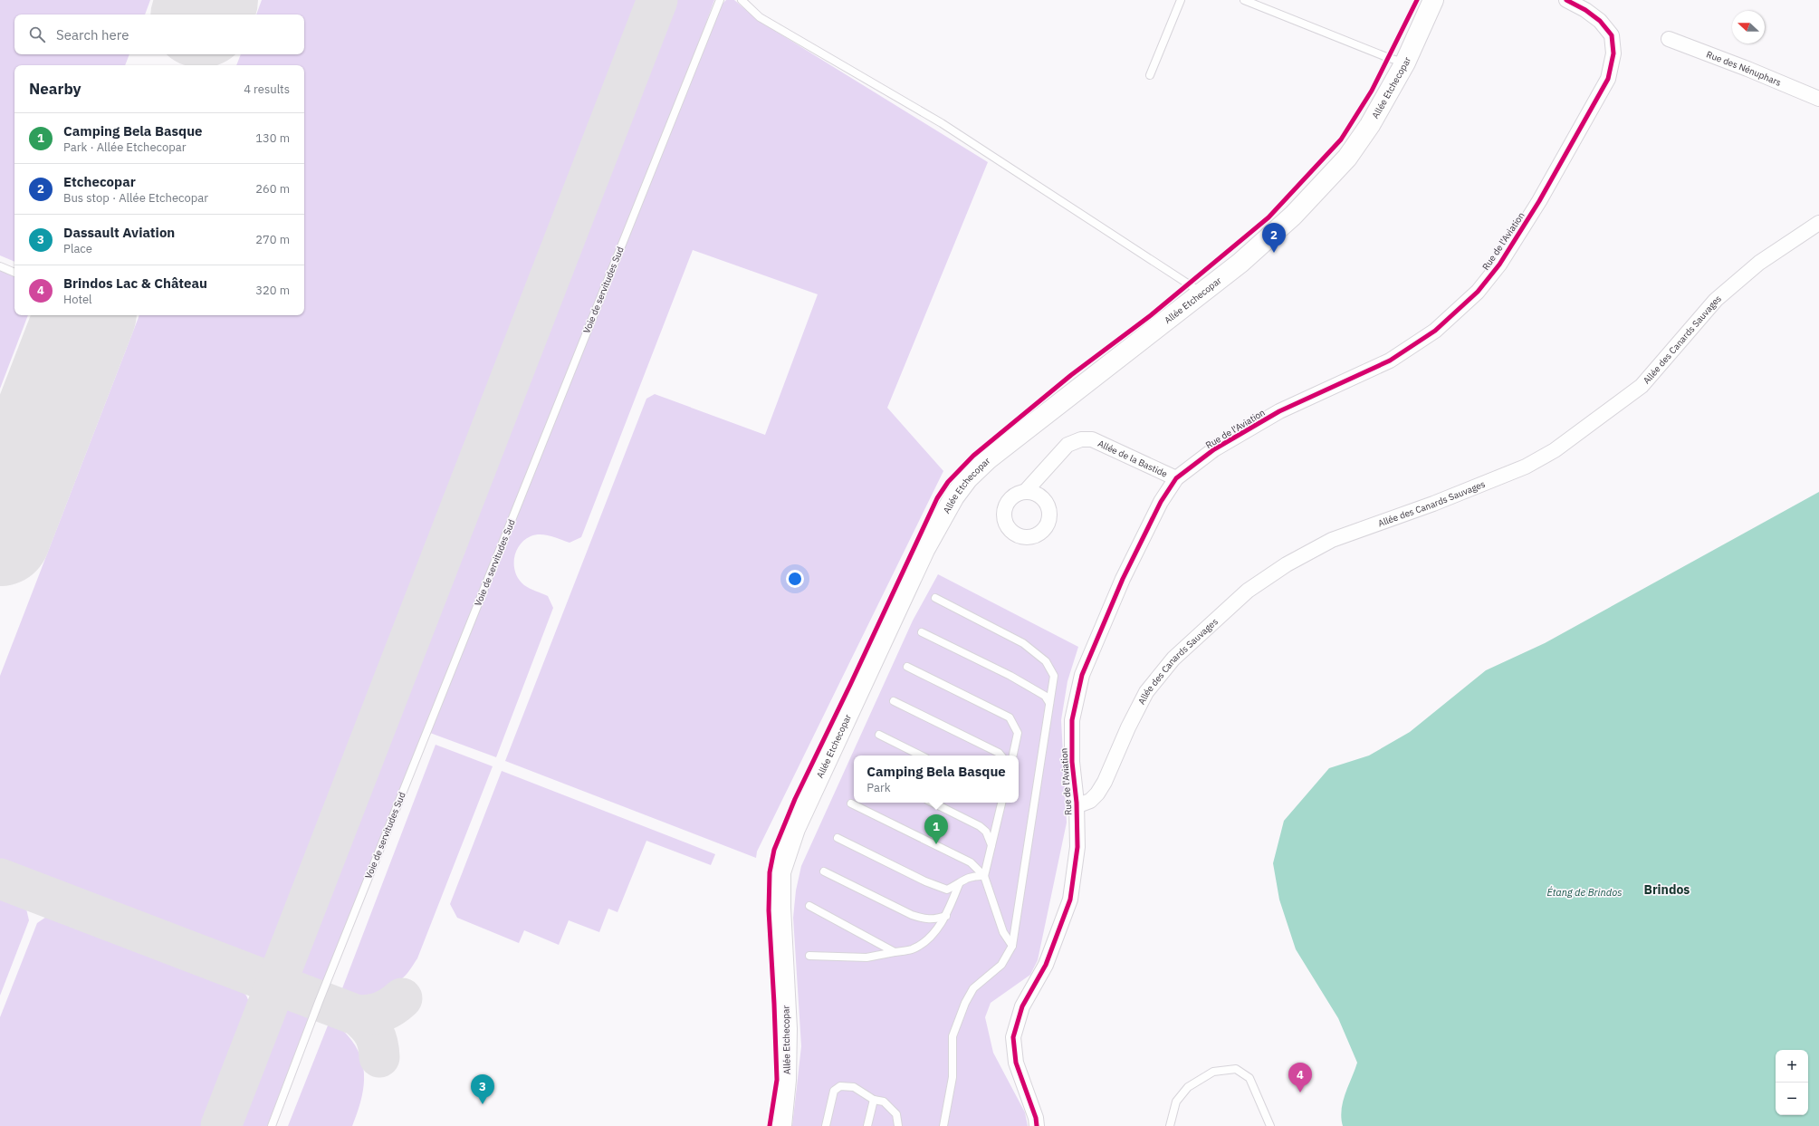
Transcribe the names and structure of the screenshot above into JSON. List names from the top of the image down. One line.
{"streets":{"street":["Rue des Nénuphars","Allée Etchecopar","Rue de l'Aviation","Allée des Canards Sauvages","Allée de la Bastide"],"lane":["Voie de servitudes Sud"]},"crossings":[["Rue de l'Aviation","Allée des Canards Sauvages"],["Rue de l'Aviation","Allée de la Bastide"]],"districts":["Brindos"],"water":["Étang de Brindos"],"north":"left","page":{"search":"Search here","heading":["Nearby","4 results"],"list":[{"mark":"1","name":"Camping Bela Basque","note":"Park · Allée Etchecopar","value":"130 m"},{"mark":"2","name":"Etchecopar","note":"Bus stop · Allée Etchecopar","value":"260 m"},{"mark":"3","name":"Dassault Aviation","note":"Place","value":"270 m"},{"mark":"4","name":"Brindos Lac & Château","note":"Hotel","value":"320 m"}],"pins":["2","1","4","3"],"popup":["Camping Bela Basque","Park"],"map_buttons":["+","−"]}}
